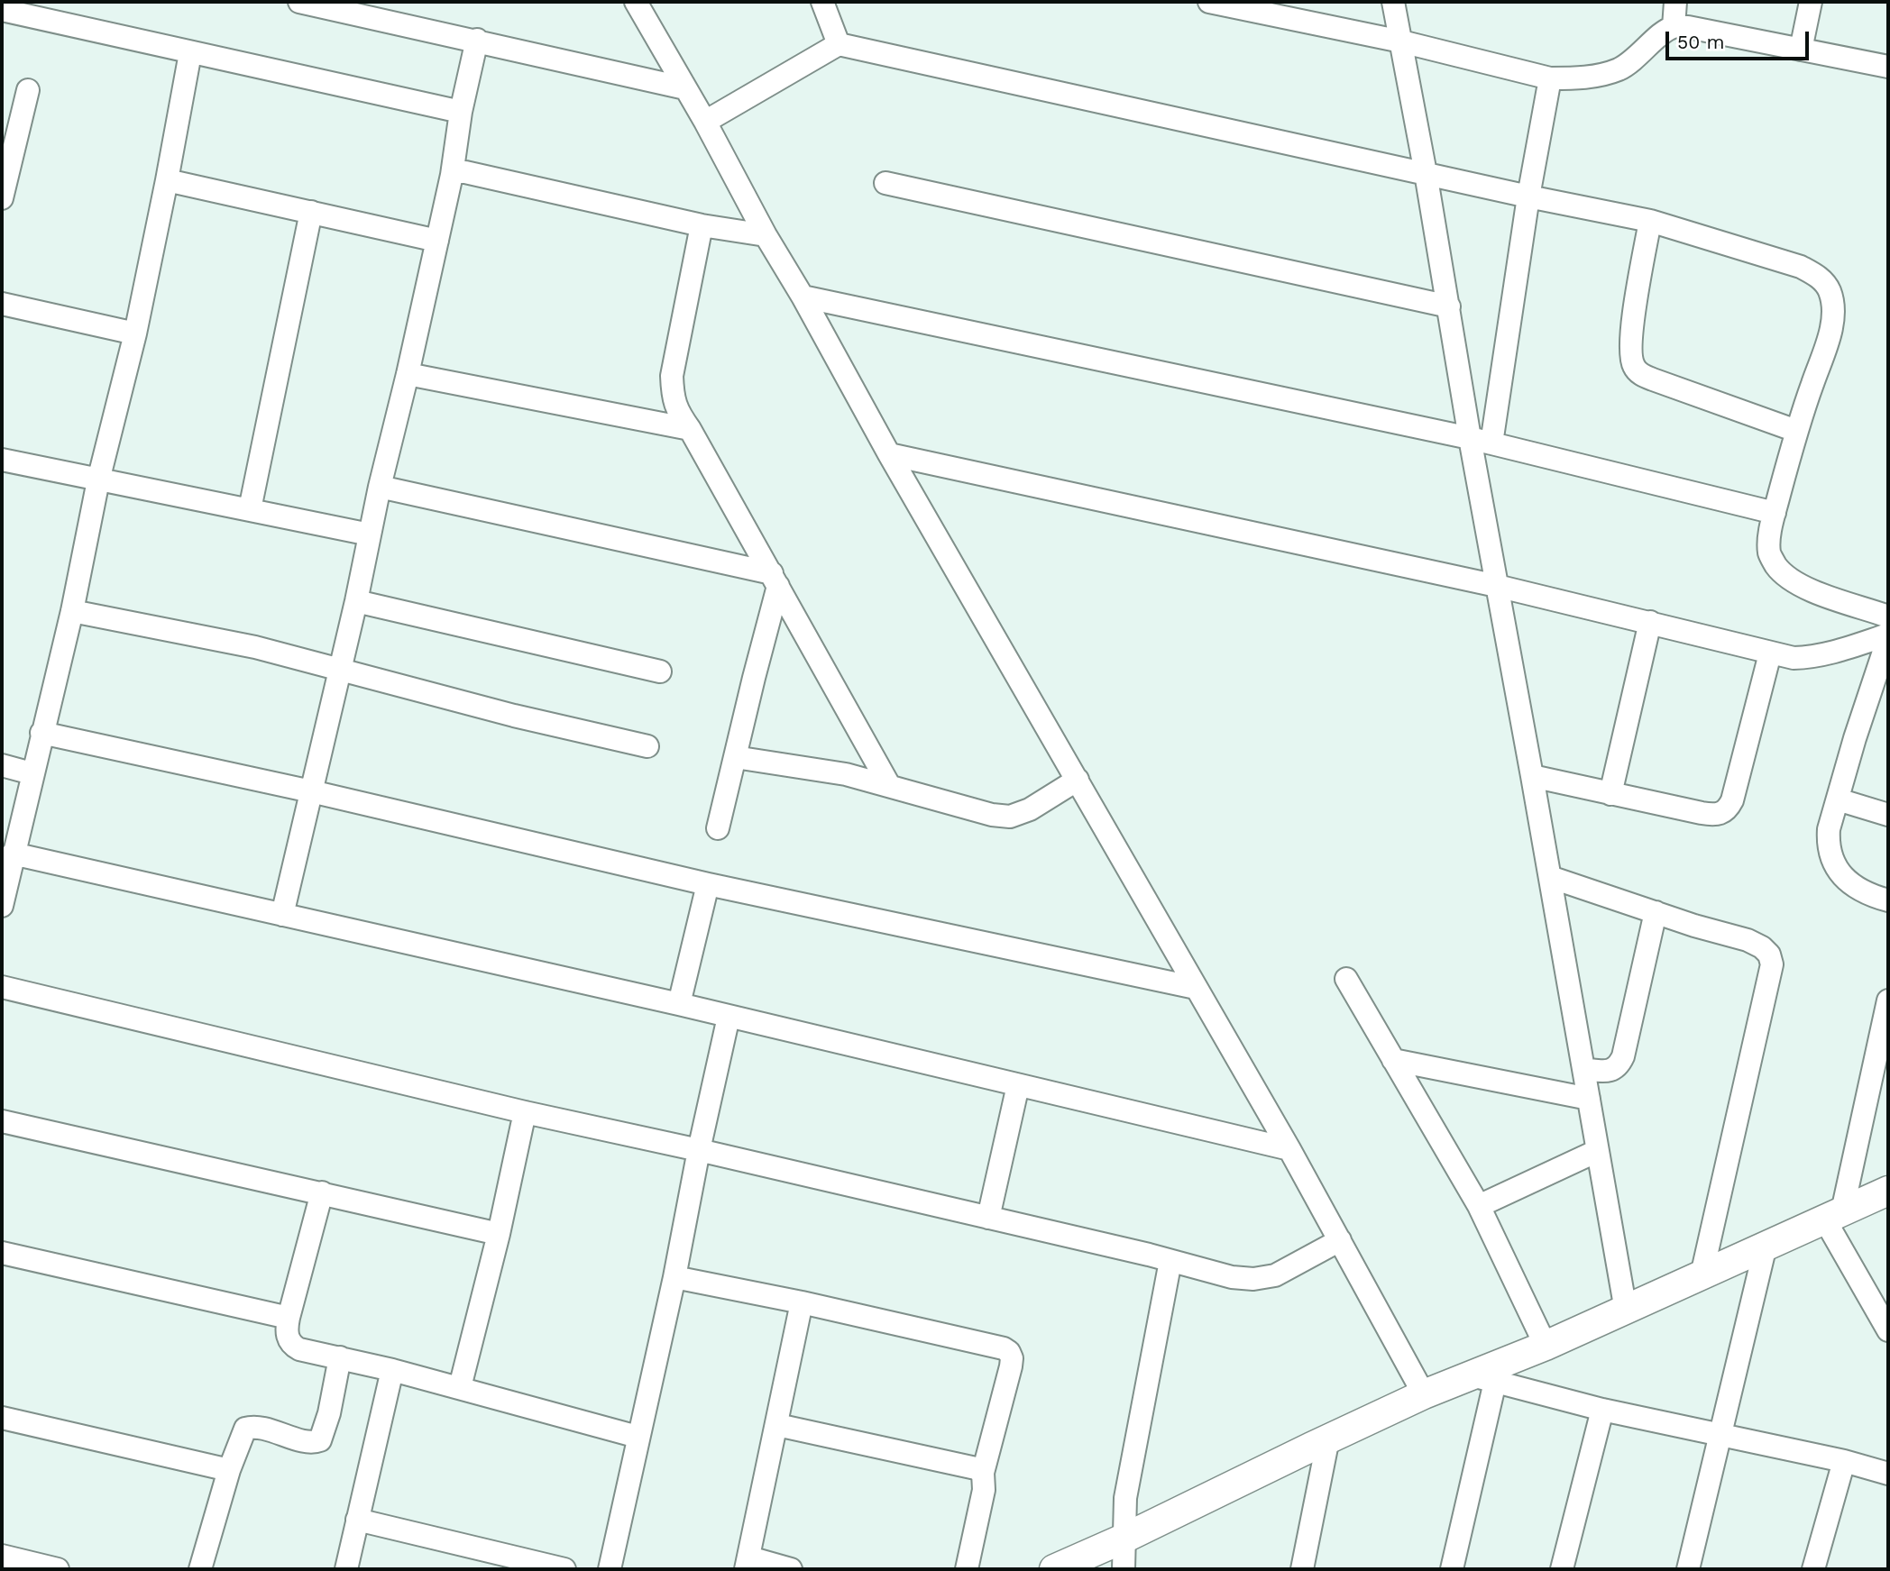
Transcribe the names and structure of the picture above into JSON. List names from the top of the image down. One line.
{"scale_bar":"50 m"}
